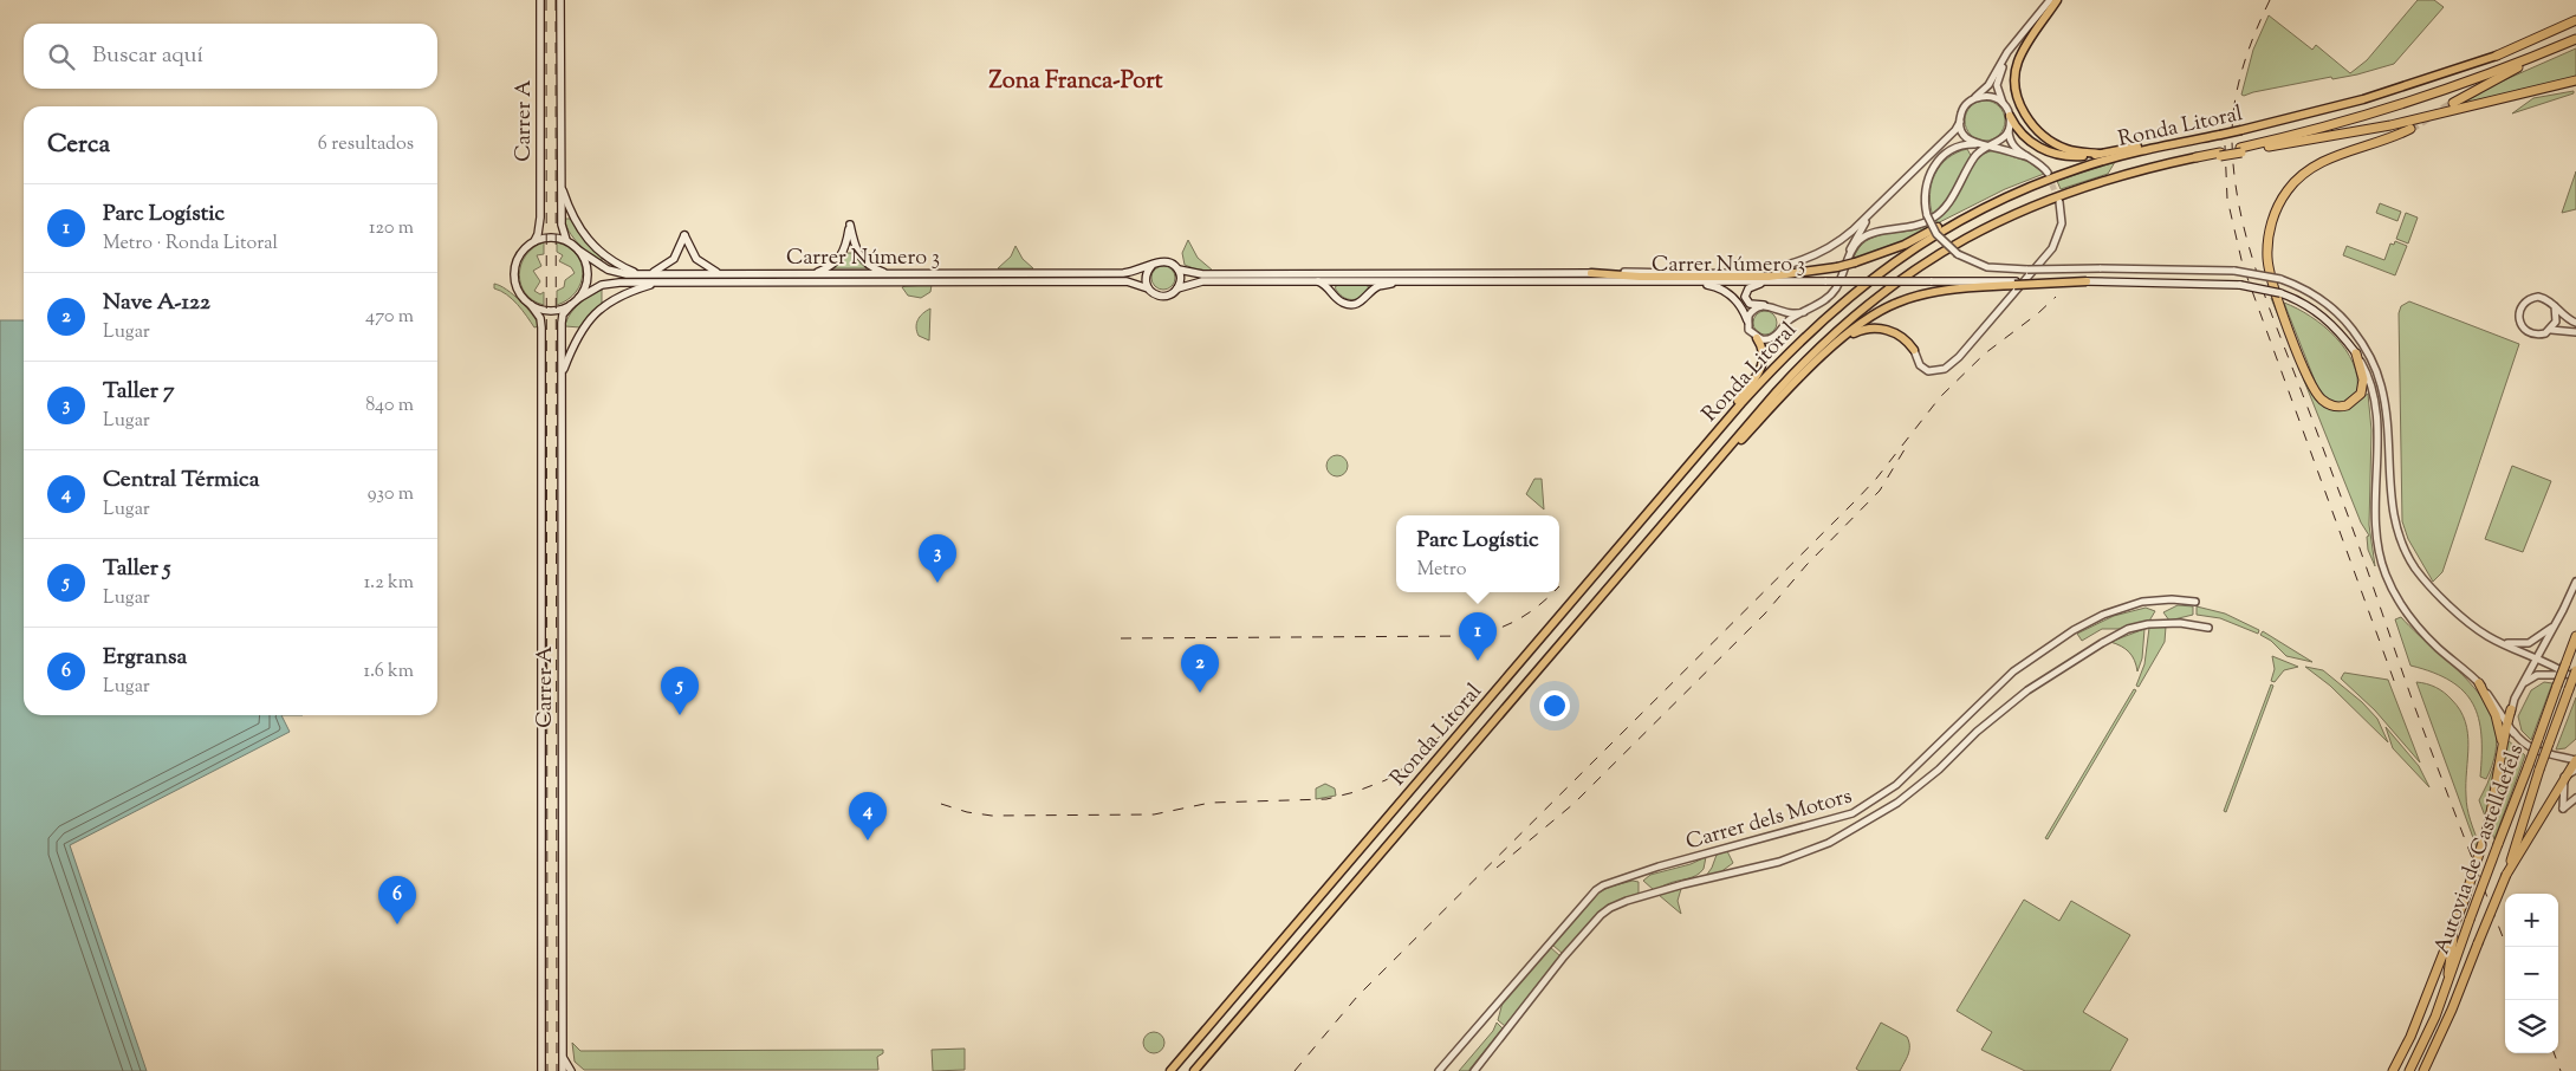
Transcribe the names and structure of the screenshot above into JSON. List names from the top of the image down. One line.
{"streets":{"highway":["Ronda Litoral","Autovia de Castelldefels"],"main road":["Carrer A","Carrer Número 3"],"street":["Carrer dels Motors"]},"crossings":[["Carrer A","Carrer Número 3"]],"districts":["Zona Franca-Port"],"page":{"search":"Buscar aquí","heading":["Cerca","6 resultados"],"list":[{"mark":"1","name":"Parc Logístic","note":"Metro · Ronda Litoral","value":"120 m"},{"mark":"2","name":"Nave A-122","note":"Lugar","value":"470 m"},{"mark":"3","name":"Taller 7","note":"Lugar","value":"840 m"},{"mark":"4","name":"Central Térmica","note":"Lugar","value":"930 m"},{"mark":"5","name":"Taller 5","note":"Lugar","value":"1.2 km"},{"mark":"6","name":"Ergransa","note":"Lugar","value":"1.6 km"}],"popup":["Parc Logístic","Metro"],"pins":["3","1","2","5","4","6"],"map_buttons":["+","−"]}}
